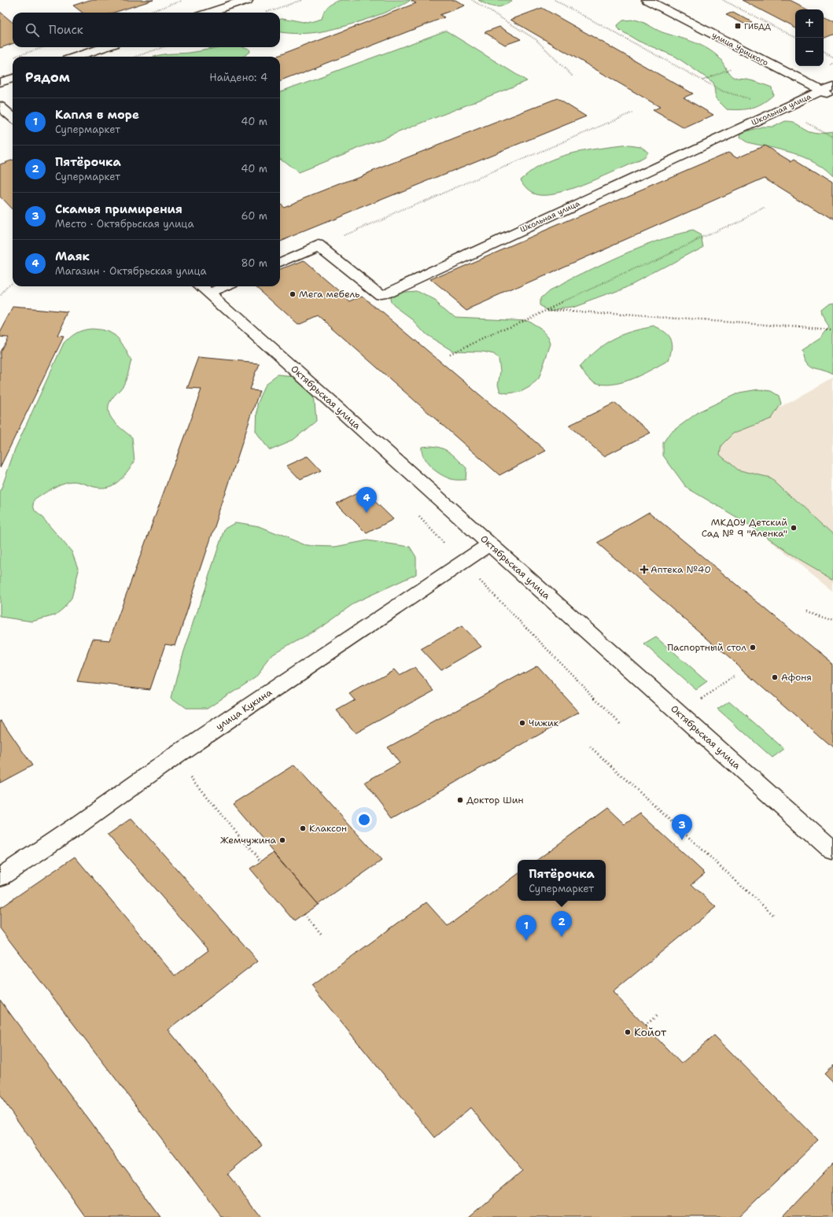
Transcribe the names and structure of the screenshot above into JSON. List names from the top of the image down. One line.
{"streets":{"street":["улица Урицкого","Школьная улица","Октябрьская улица","улица Кукина"]},"crossings":[["улица Урицкого","Школьная улица"],["Октябрьская улица","улица Кукина"]],"places":{"transit":["ГИБДД"],"other":["Мега мебель","МКДОУ Детский Сад № 9 \"Аленка\"","Паспортный стол","Афоня","Чижик","Доктор Шин","Клаксон","Жемчужина","Койот"],"health":["Аптека №40"]},"page":{"map_buttons":["+","−"],"search":"Поиск","heading":["Рядом","Найдено: 4"],"list":[{"mark":"1","name":"Капля в море","note":"Супермаркет","value":"40 m"},{"mark":"2","name":"Пятёрочка","note":"Супермаркет","value":"40 m"},{"mark":"3","name":"Скамья примирения","note":"Место · Октябрьская улица","value":"60 m"},{"mark":"4","name":"Маяк","note":"Магазин · Октябрьская улица","value":"80 m"}],"pins":["4","3","2","1"],"popup":["Пятёрочка","Супермаркет"]}}
